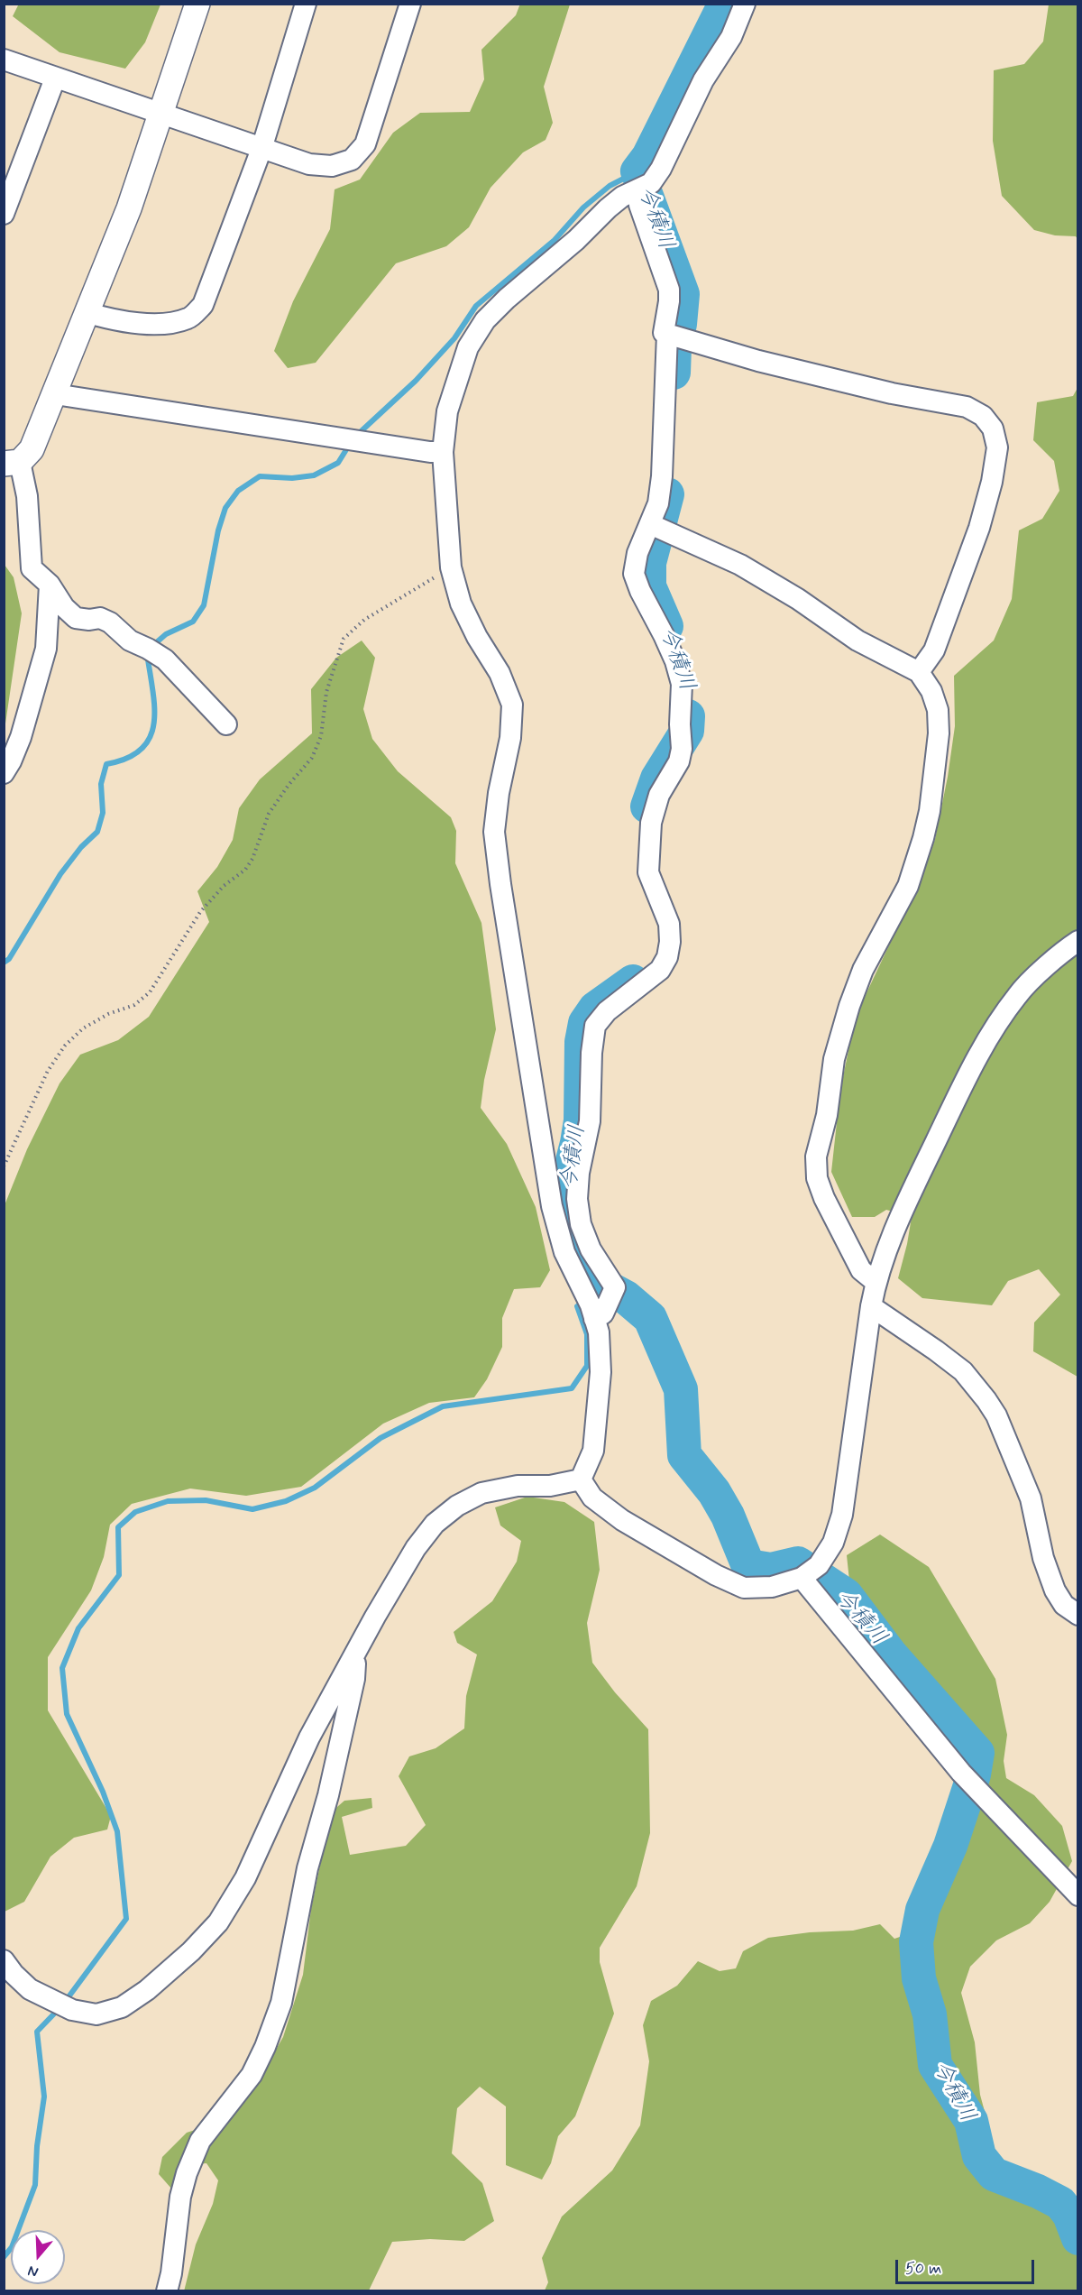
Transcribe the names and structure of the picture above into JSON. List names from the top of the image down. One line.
{"water":["今積川"],"scale_bar":"50 m","north":"bottom"}
